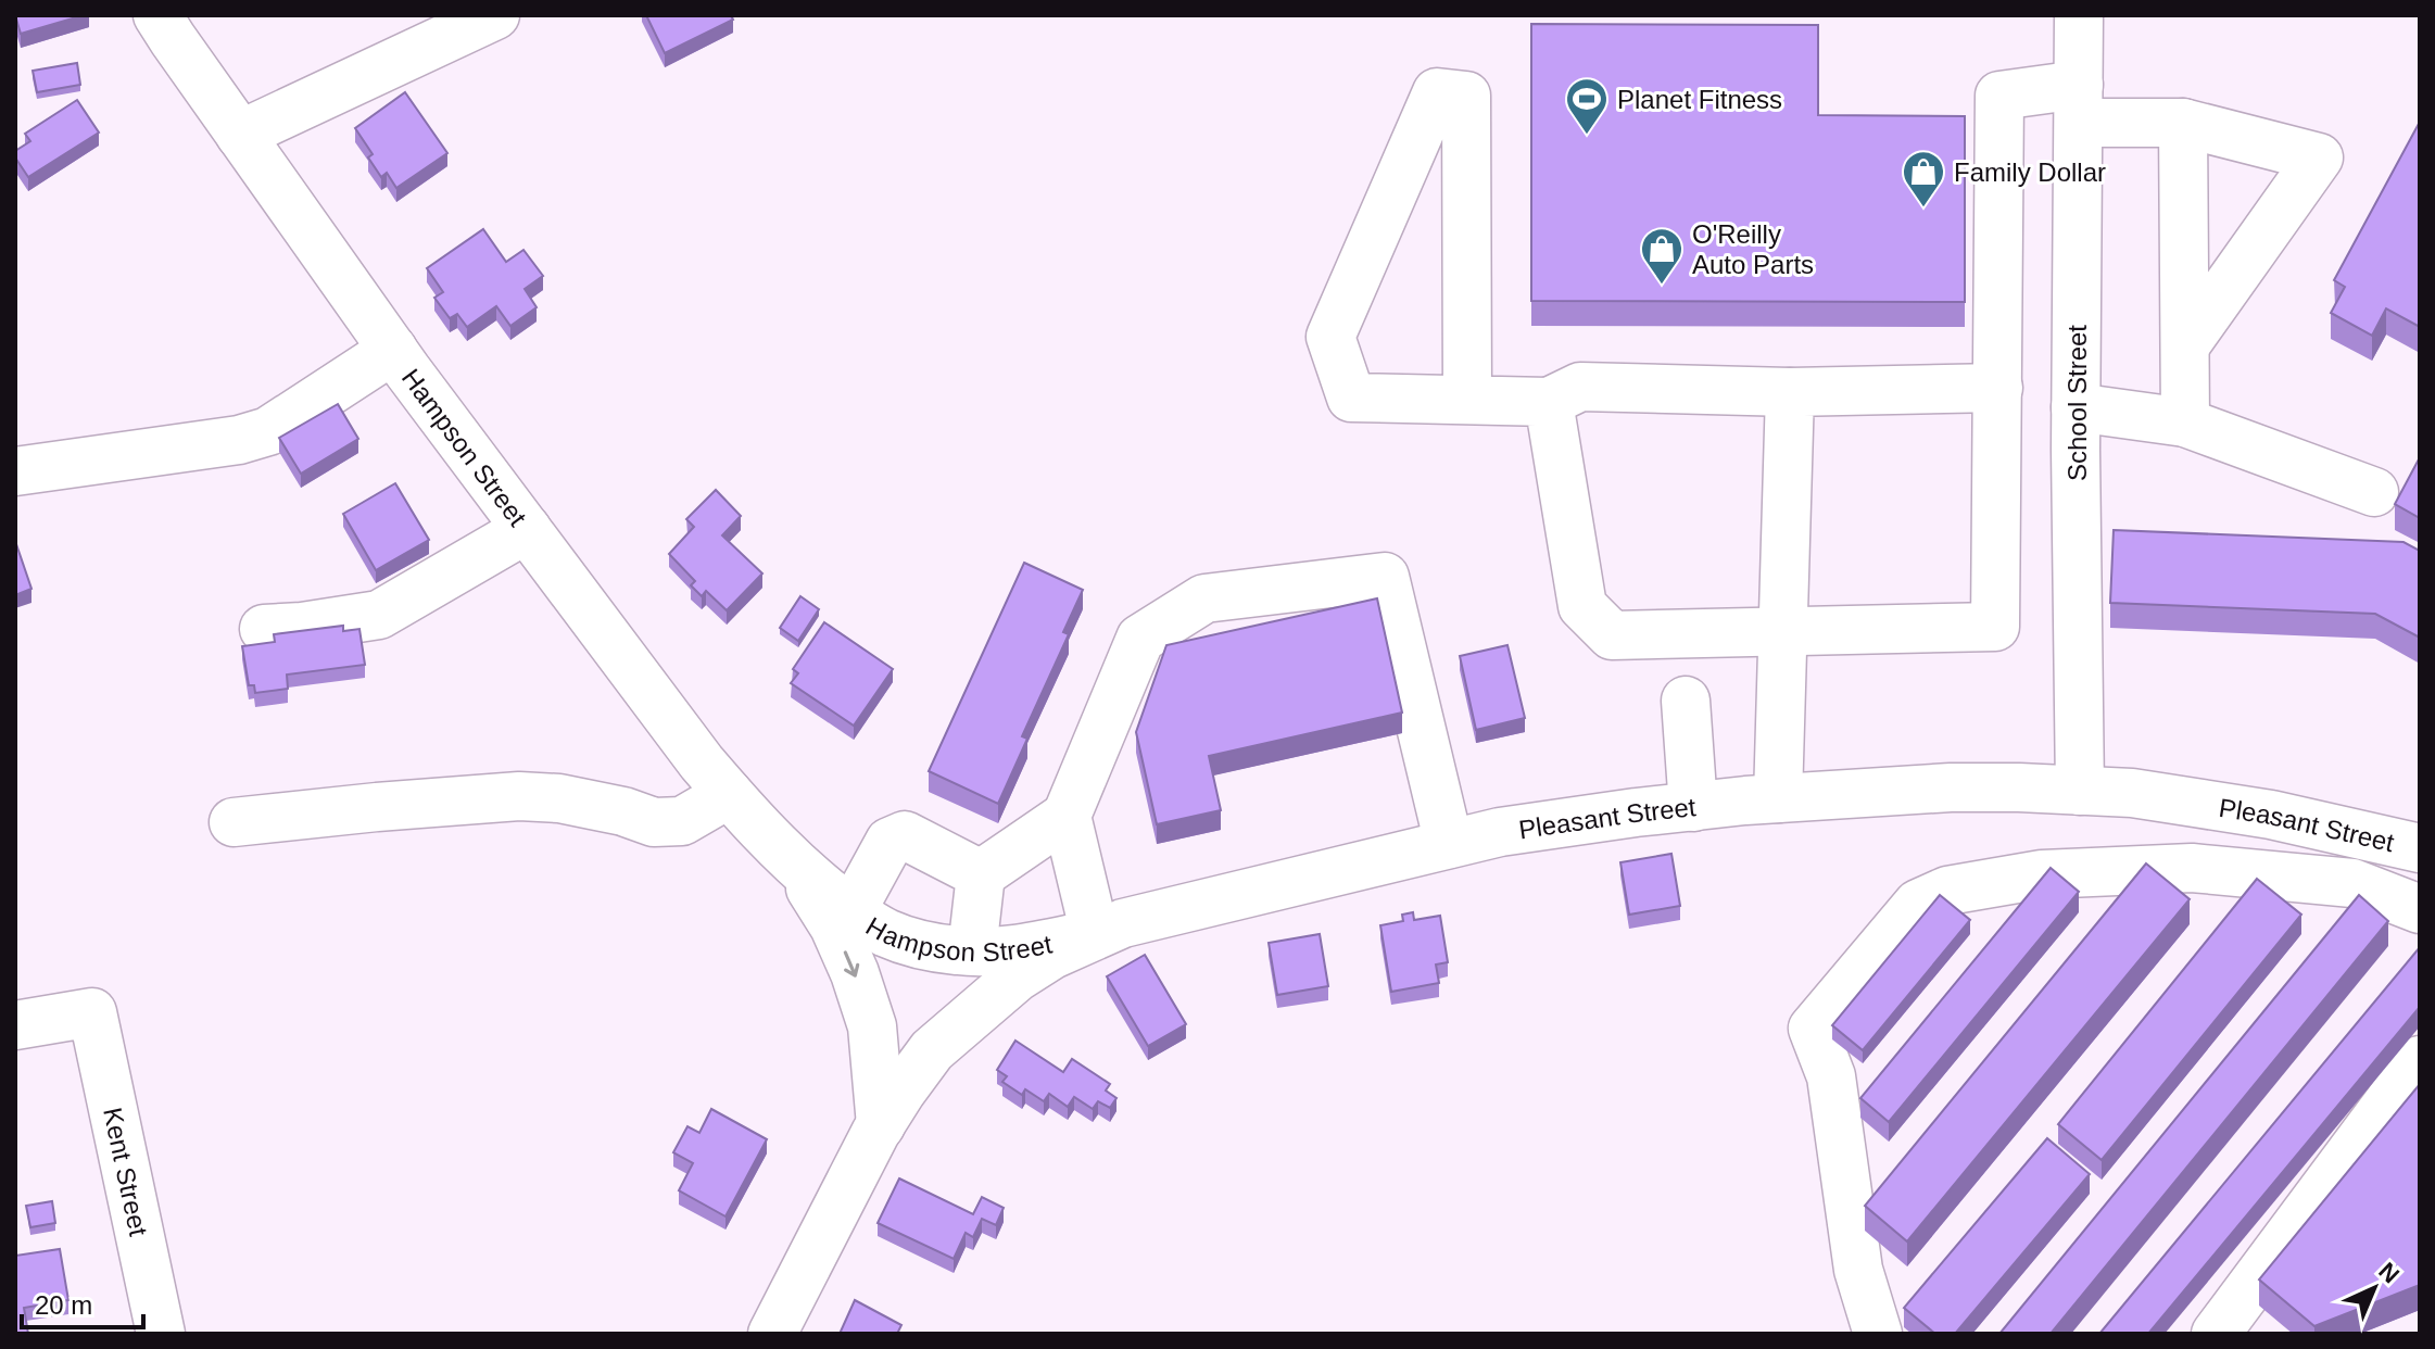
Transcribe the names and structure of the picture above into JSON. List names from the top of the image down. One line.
{"streets":{"street":["School Street","Hampson Street","Pleasant Street","Kent Street"]},"crossings":[["School Street","Pleasant Street"],["Hampson Street","Pleasant Street"]],"places":{"sports":["Planet Fitness"],"shop":["Family Dollar","O'Reilly Auto Parts"]},"scale_bar":"20 m","north":"top right"}
